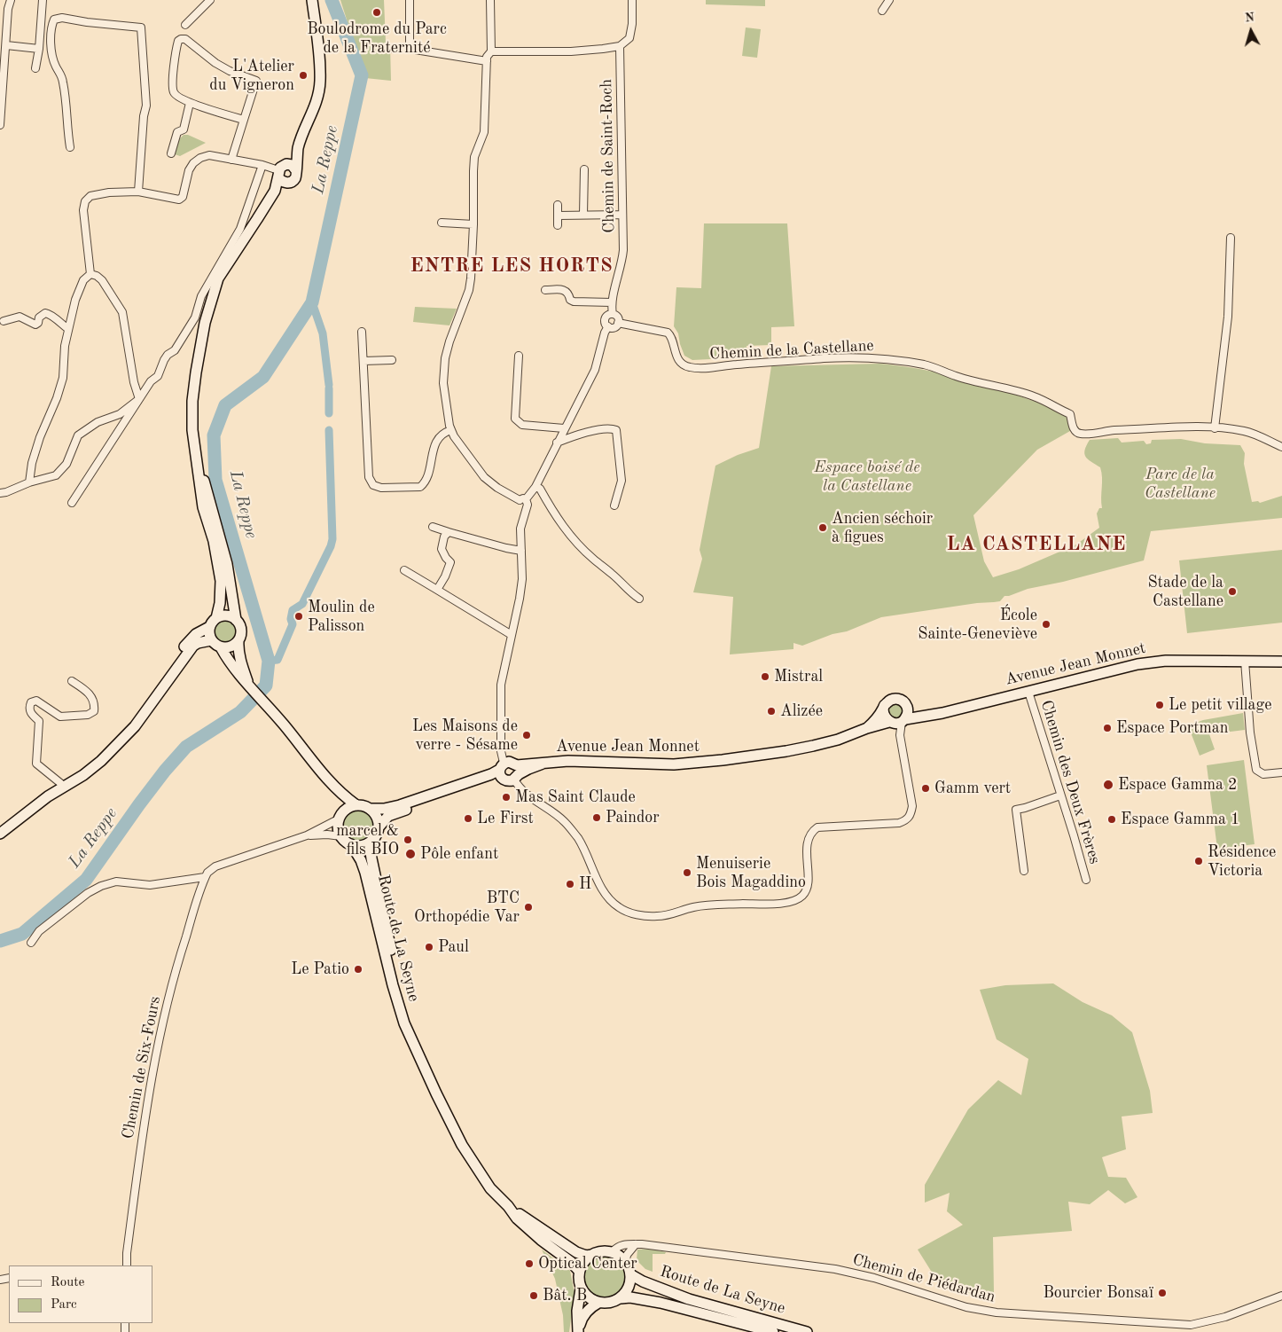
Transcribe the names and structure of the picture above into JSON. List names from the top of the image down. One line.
{"streets":{"main road":["Avenue Jean Monnet","Route de La Seyne"],"street":["Chemin de Saint-Roch","Chemin de la Castellane","Chemin des Deux Frères","Chemin de Six-Fours","Chemin de Piédardan"]},"crossings":[["Chemin de Saint-Roch","Chemin de la Castellane"],["Avenue Jean Monnet","Chemin des Deux Frères"],["Avenue Jean Monnet","Route de La Seyne"]],"districts":["ENTRE LES HORTS","LA CASTELLANE"],"water":["La Reppe"],"parks":["Espace boisé de la Castellane","Parc de la Castellane"],"places":["Boulodrome du Parc de la Fraternité","L'Atelier du Vigneron","Ancien séchoir à figues","Stade de la Castellane","Moulin de Palisson","École Sainte-Geneviève","Mistral","Le petit village","Alizée","Espace Portman","Les Maisons de verre - Sésame","Espace Gamma 2","Gamm vert","Mas Saint Claude","Paindor","Le First","Espace Gamma 1","marcel & fils BIO","Pôle enfant","Résidence Victoria","Menuiserie Bois Magaddino","H","BTC Orthopédie Var","Paul","Le Patio","Optical Center","Bourcier Bonsaï","Bât. B"],"legend":["Route","Parc"],"north":"top"}
